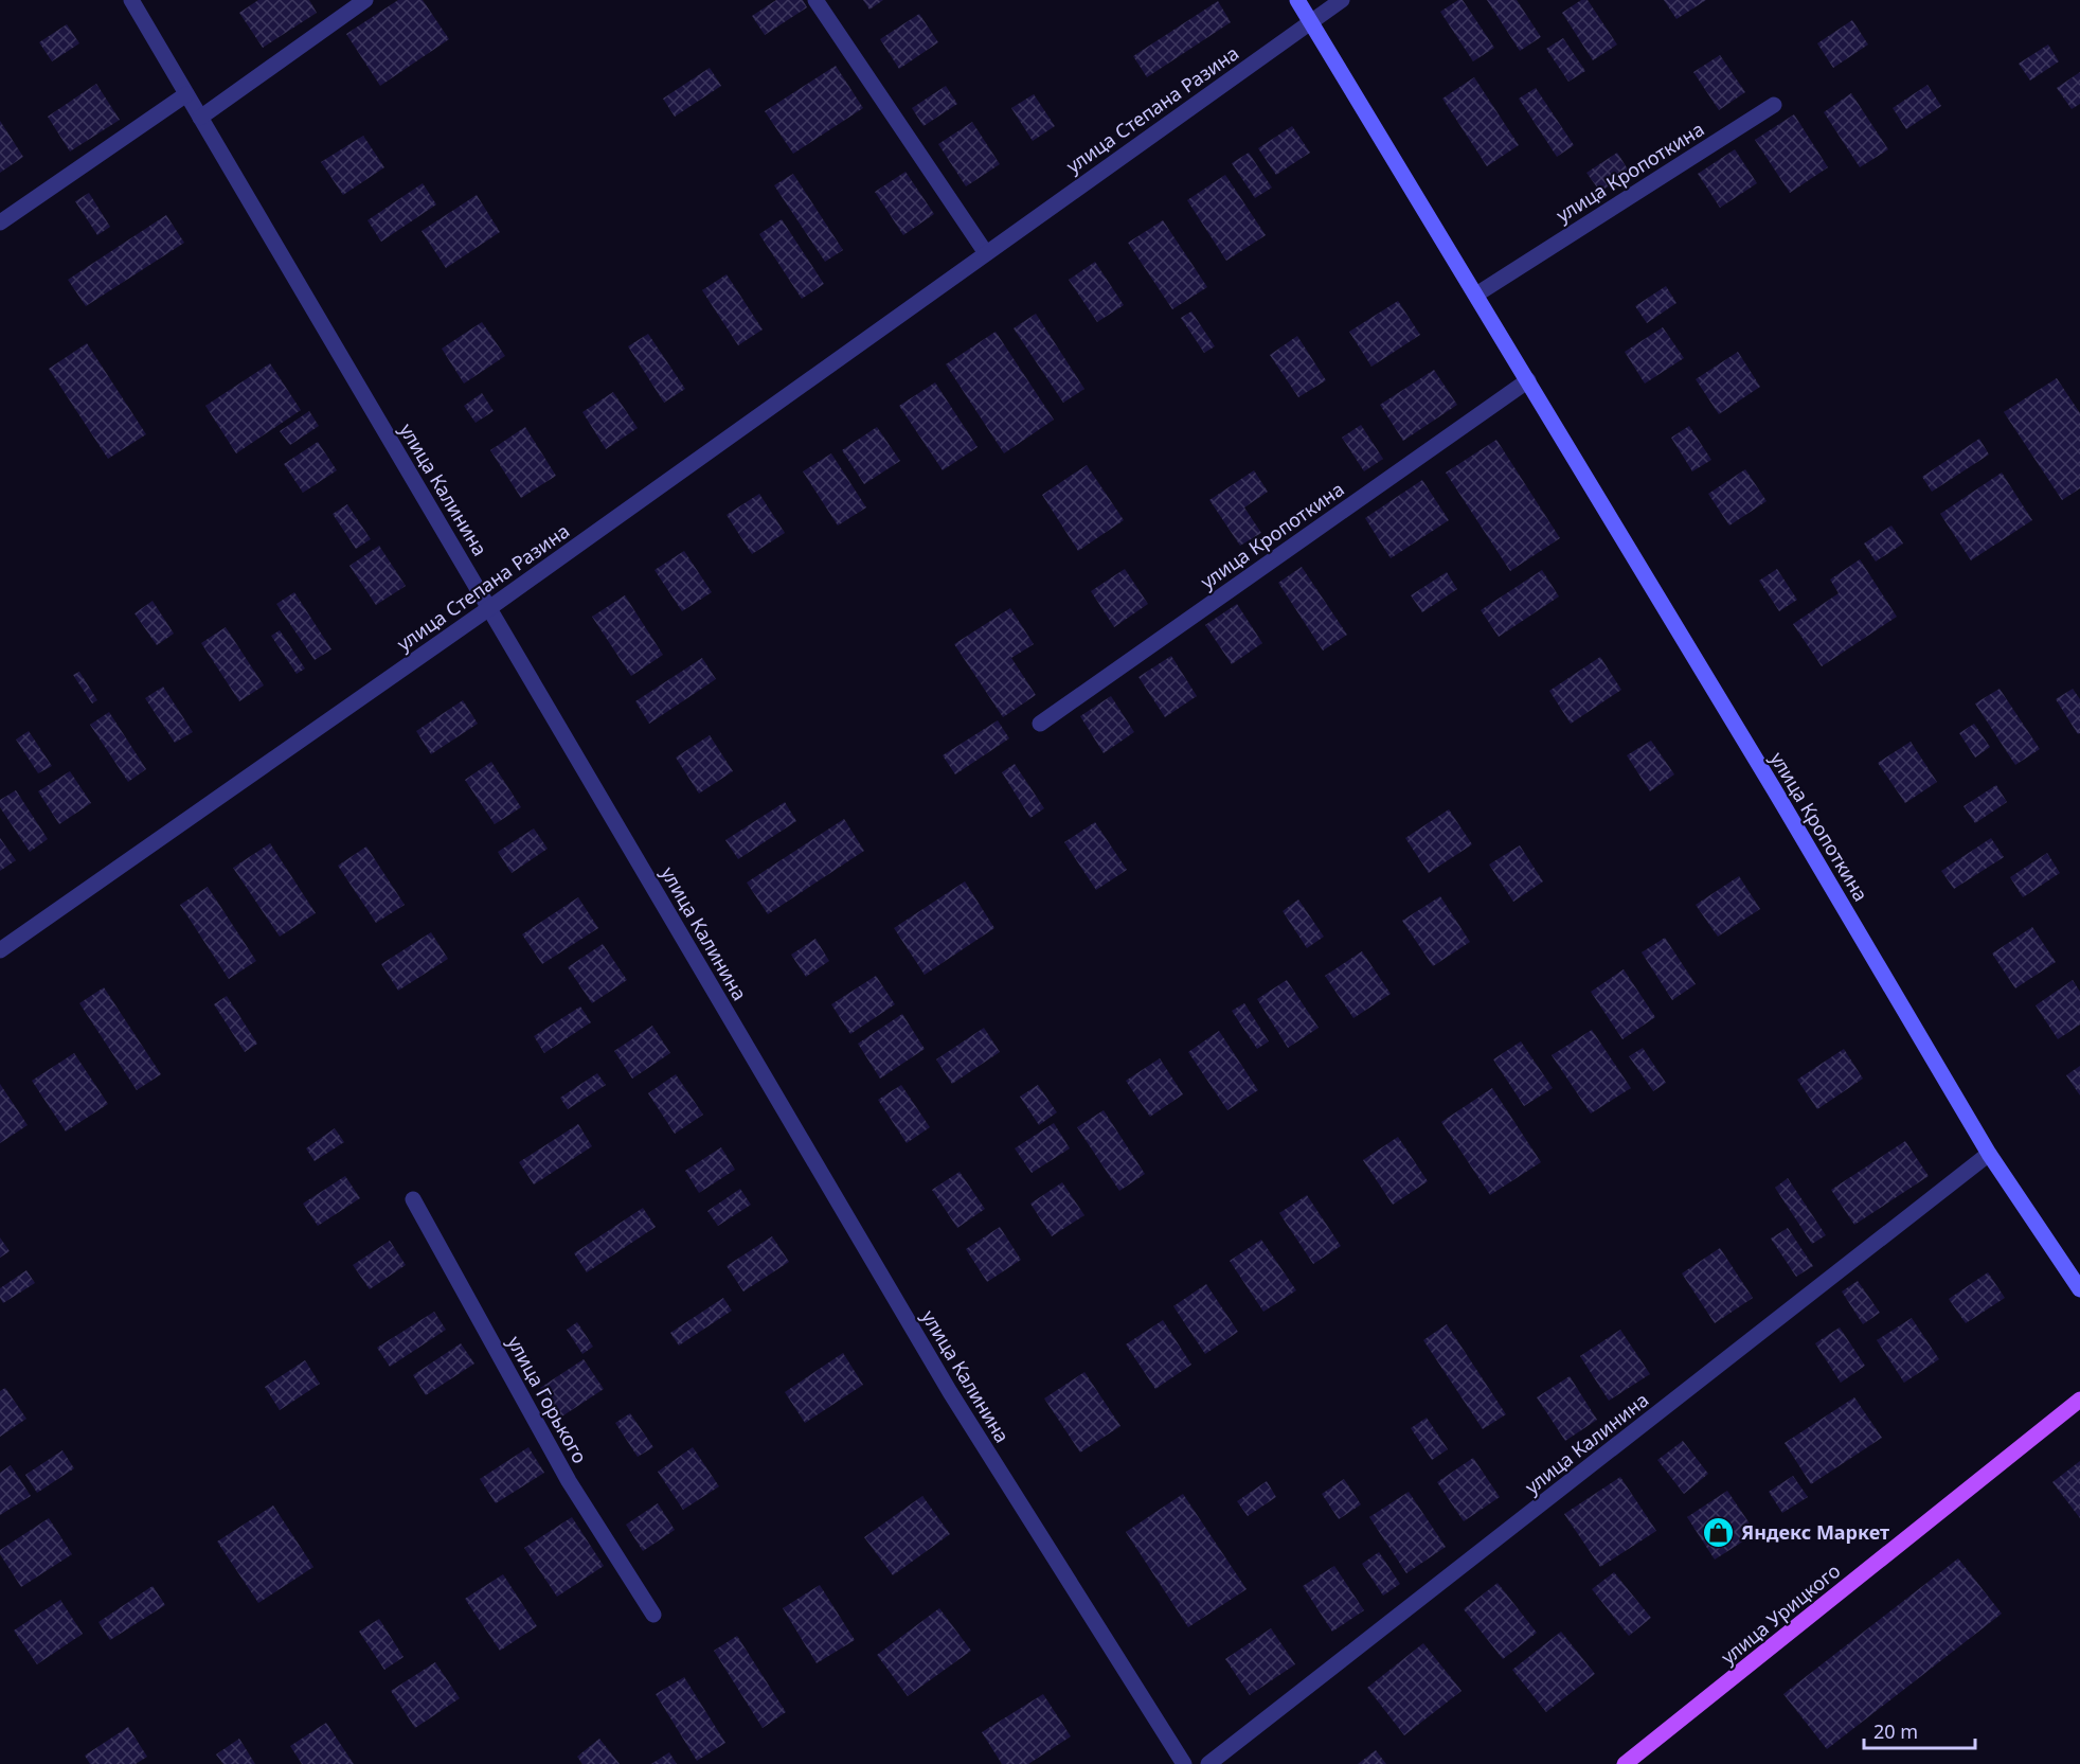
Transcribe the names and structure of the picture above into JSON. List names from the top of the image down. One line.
{"streets":{"main road":["улица Кропоткина","улица Урицкого"],"street":["улица Степана Разина","улица Калинина","улица Горького"]},"crossings":[["улица Степана Разина","улица Кропоткина"],["улица Степана Разина","улица Калинина"],["улица Кропоткина","улица Калинина"]],"places":{"shop":["Яндекс Маркет"]},"scale_bar":"20 m"}
